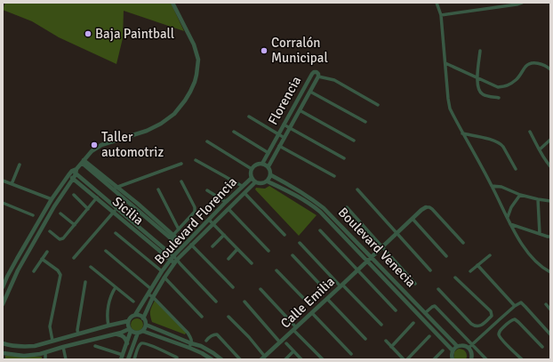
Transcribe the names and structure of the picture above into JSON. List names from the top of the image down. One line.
{"streets":{"street":["Florencia","Sicilia","Boulevard Florencia","Boulevard Venecia","Calle Emilia"]},"crossings":[["Florencia","Boulevard Florencia"],["Florencia","Boulevard Venecia"],["Sicilia","Boulevard Florencia"],["Boulevard Florencia","Boulevard Venecia"],["Boulevard Venecia","Calle Emilia"]],"places":["Baja Paintball","Corralón Municipal","Taller automotriz"]}
